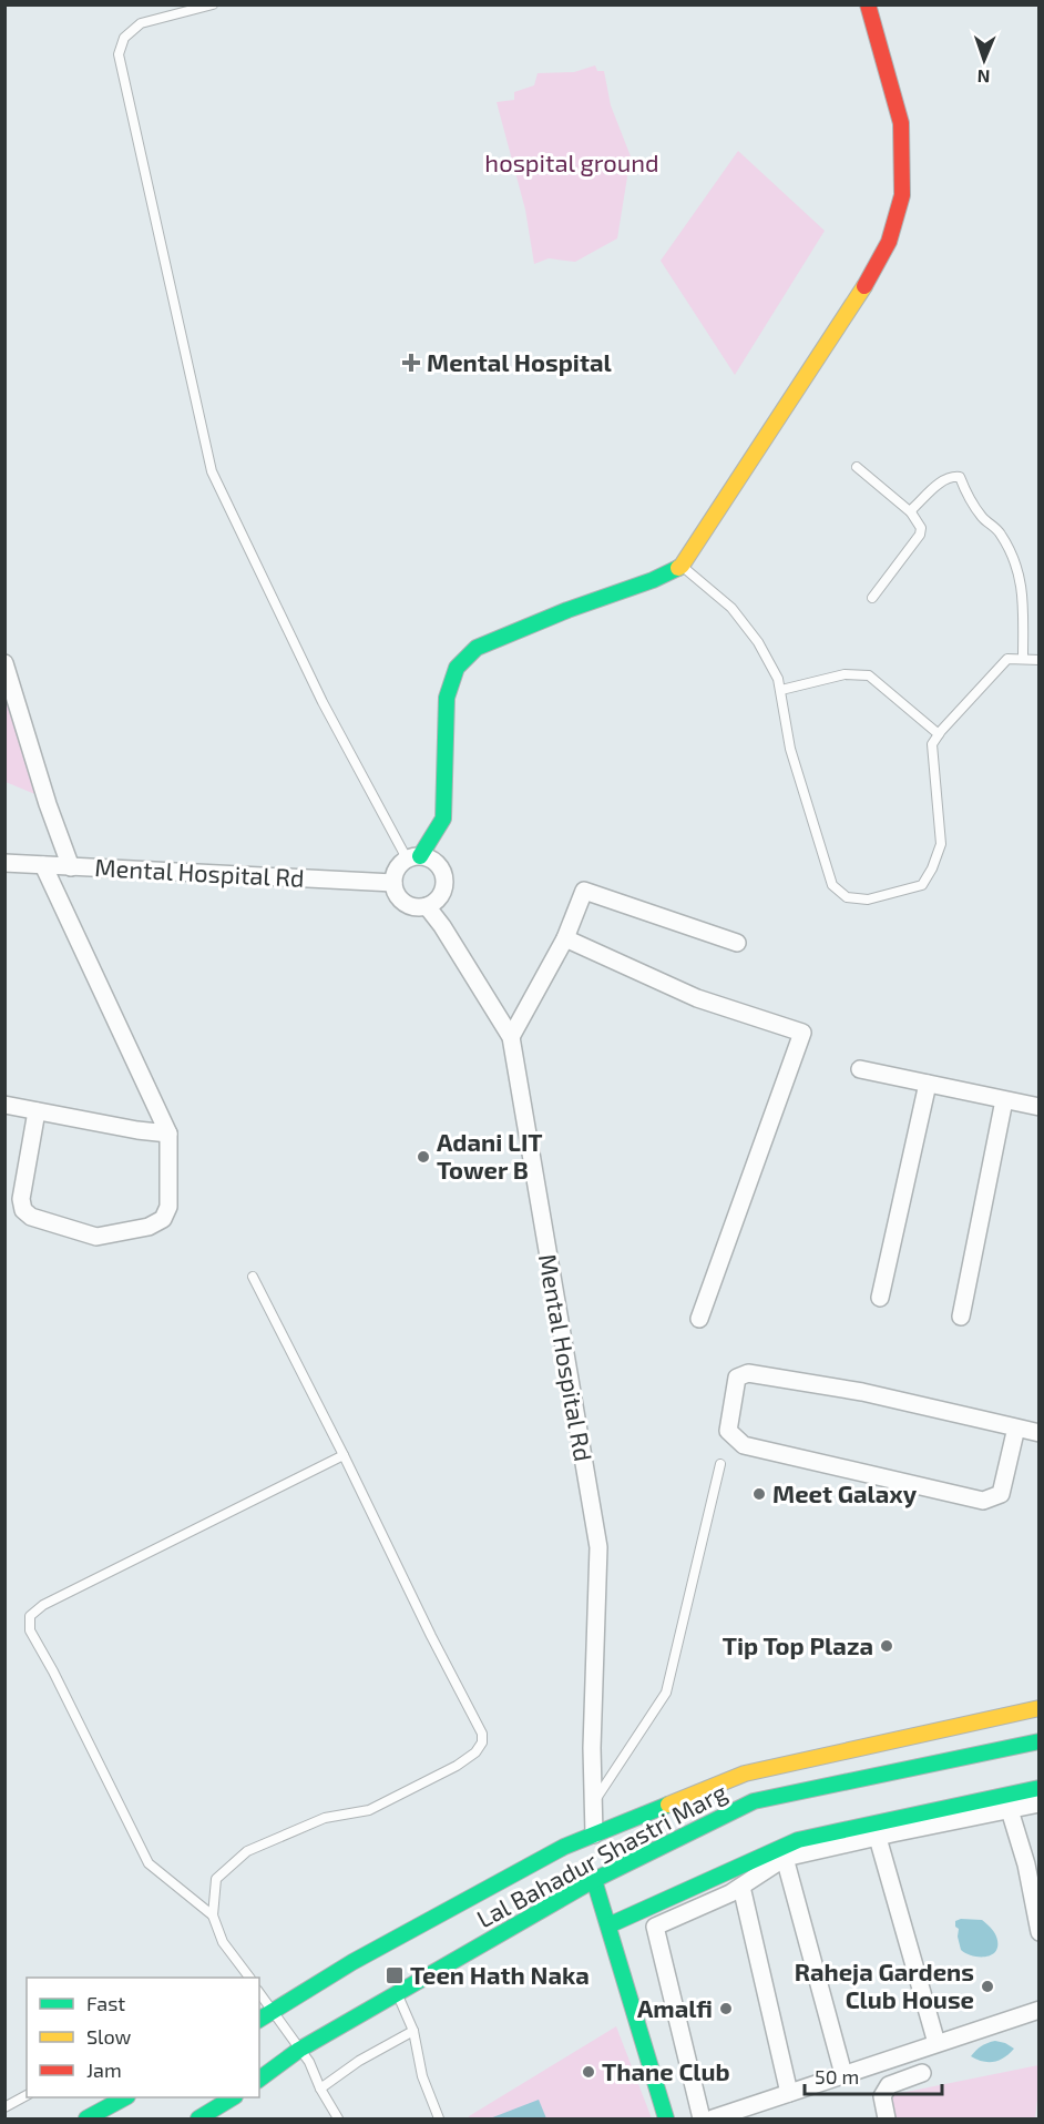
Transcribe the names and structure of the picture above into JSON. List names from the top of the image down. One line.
{"streets":{"main road":["Lal Bahadur Shastri Marg"],"street":["Mental Hospital Rd"]},"crossings":[["Mental Hospital Rd","Lal Bahadur Shastri Marg"]],"parks":["hospital ground"],"places":{"health":["Mental Hospital"],"other":["Adani LIT Tower B","Meet Galaxy","Tip Top Plaza","Raheja Gardens Club House","Amalfi","Thane Club"],"transit":["Teen Hath Naka"]},"legend":["Fast","Slow","Jam"],"scale_bar":"50 m","north":"bottom"}
